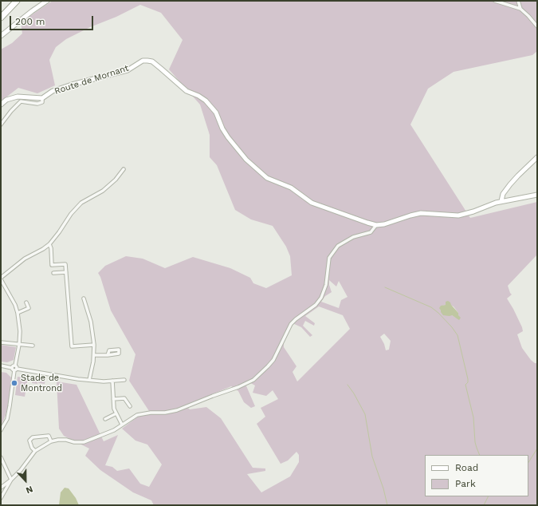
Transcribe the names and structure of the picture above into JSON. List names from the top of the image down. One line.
{"streets":{"main road":["Route de Mornant"]},"places":["Stade de Montrond"],"legend":["Road","Park"],"scale_bar":"200 m","north":"bottom"}
